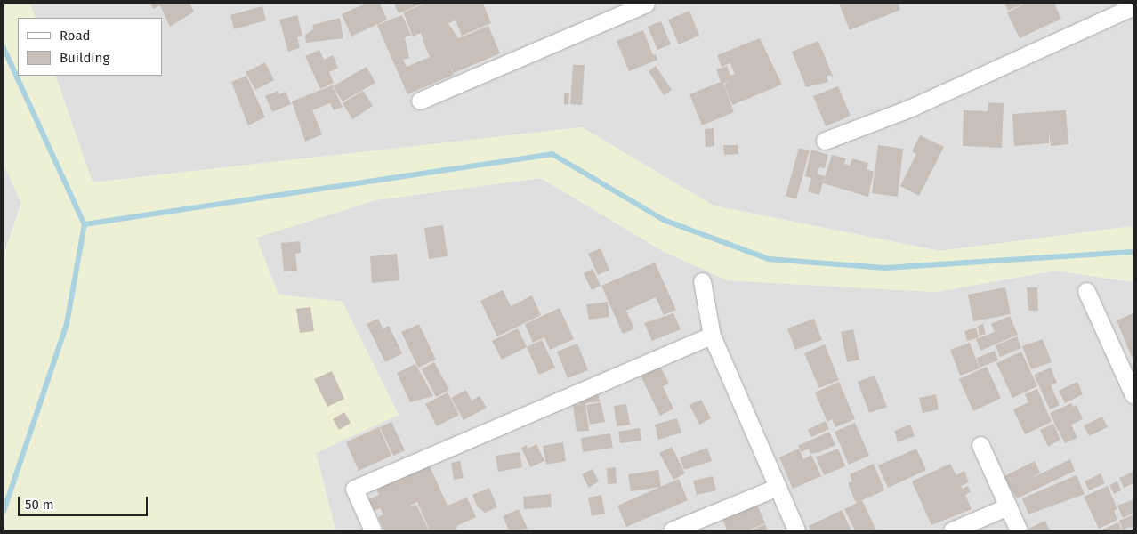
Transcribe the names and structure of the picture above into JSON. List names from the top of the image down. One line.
{"legend":["Road","Building"],"scale_bar":"50 m"}
